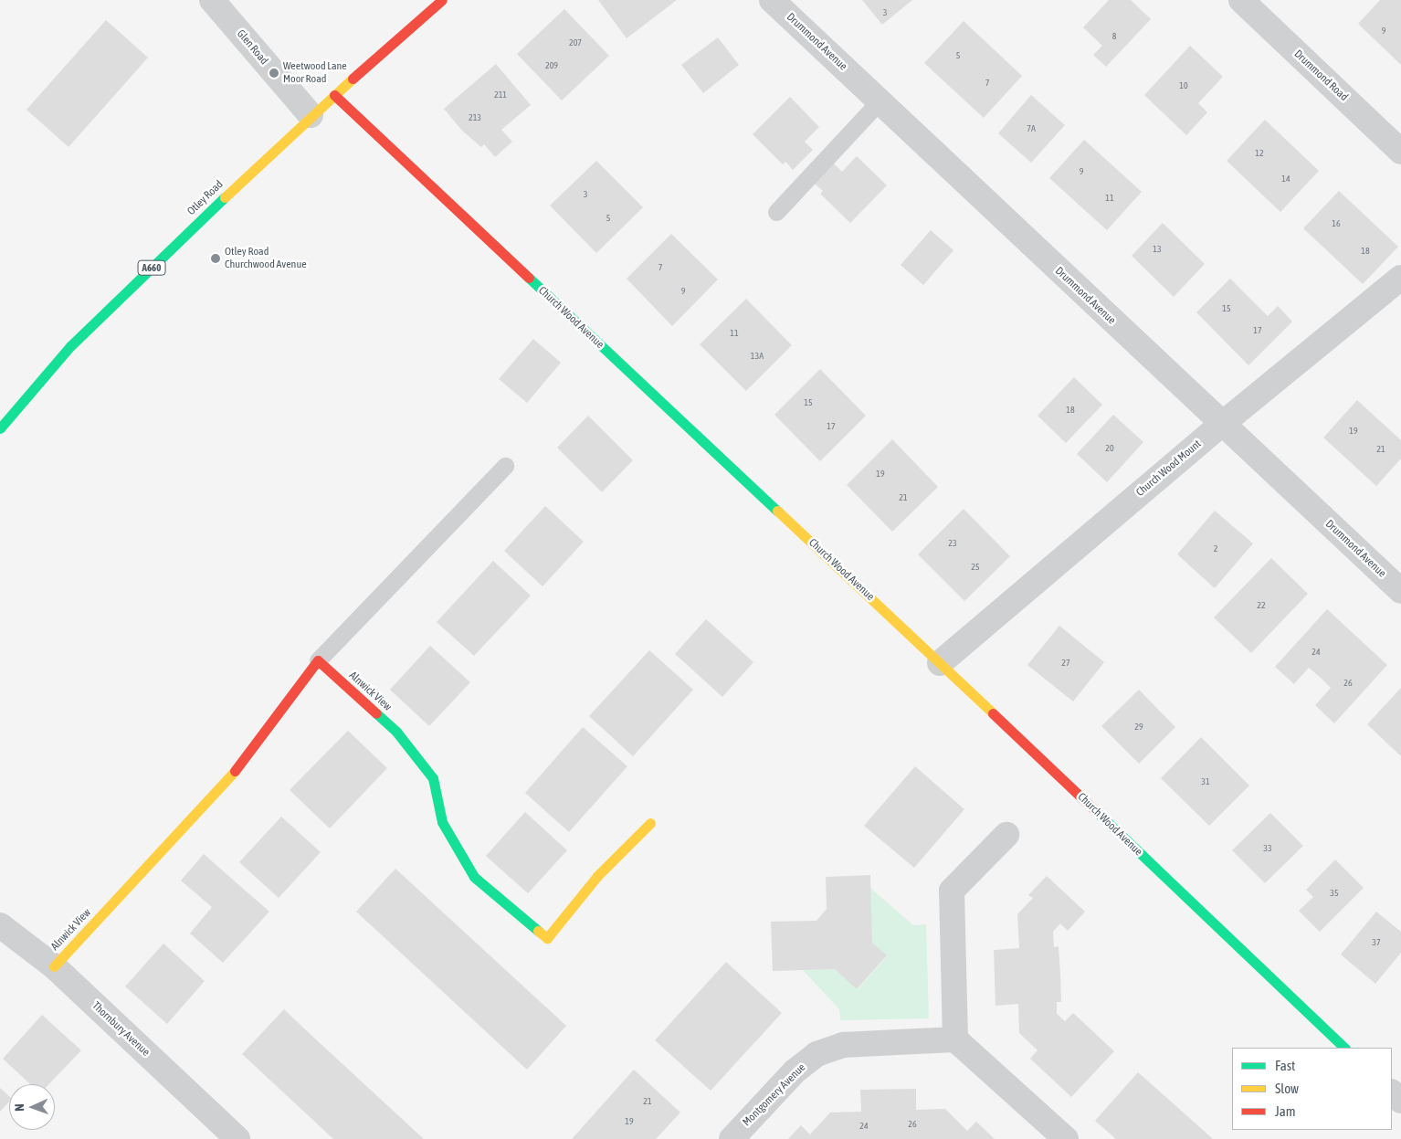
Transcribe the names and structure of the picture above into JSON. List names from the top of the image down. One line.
{"streets":{"main road":["Otley Road","A660","Church Wood Avenue","Alnwick View"],"street":["Drummond Avenue","Glen Road","Drummond Road","Church Wood Mount","Thornbury Avenue","Montgomery Avenue"]},"crossings":[["Drummond Avenue","Church Wood Mount"],["Glen Road","Otley Road"],["Otley Road","Church Wood Avenue"],["Church Wood Avenue","Church Wood Mount"],["Alnwick View","Thornbury Avenue"]],"places":["Weetwood Lane Moor Road","Otley Road Churchwood Avenue"],"house_numbers":["3","9","8","207","5","209","7","10","211","213","7A","12","9","14","3","11","5","16","13","18","7","9","15","17","11","13A","15","18","17","19","20","21","19","21","23","2","25","22","24","27","26","29","31","33","35","37","21","19","26","24"],"legend":["Fast","Slow","Jam"],"north":"left"}
